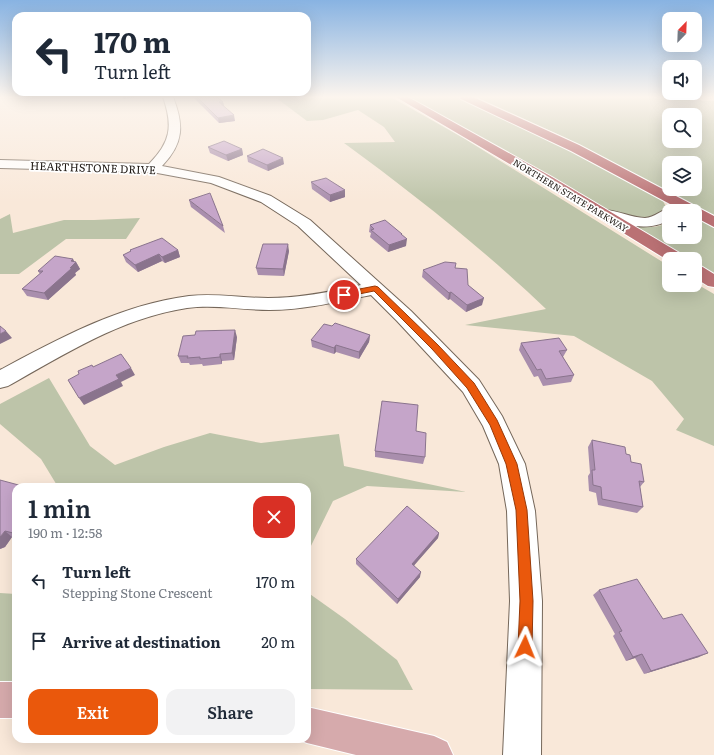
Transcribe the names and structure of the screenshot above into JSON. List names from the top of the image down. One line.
{"streets":{"highway":["NORTHERN STATE PARKWAY"],"street":["HEARTHSTONE DRIVE"]},"north":"top right","page":{"map_buttons":["+","−"],"turn":["170 m","Turn left"],"heading":["1 min","190 m · 12:58"],"list":[{"name":"Turn left","note":"Stepping Stone Crescent","value":"170 m"},{"name":"Arrive at destination","value":"20 m"}],"buttons":["Exit","Share"]}}
